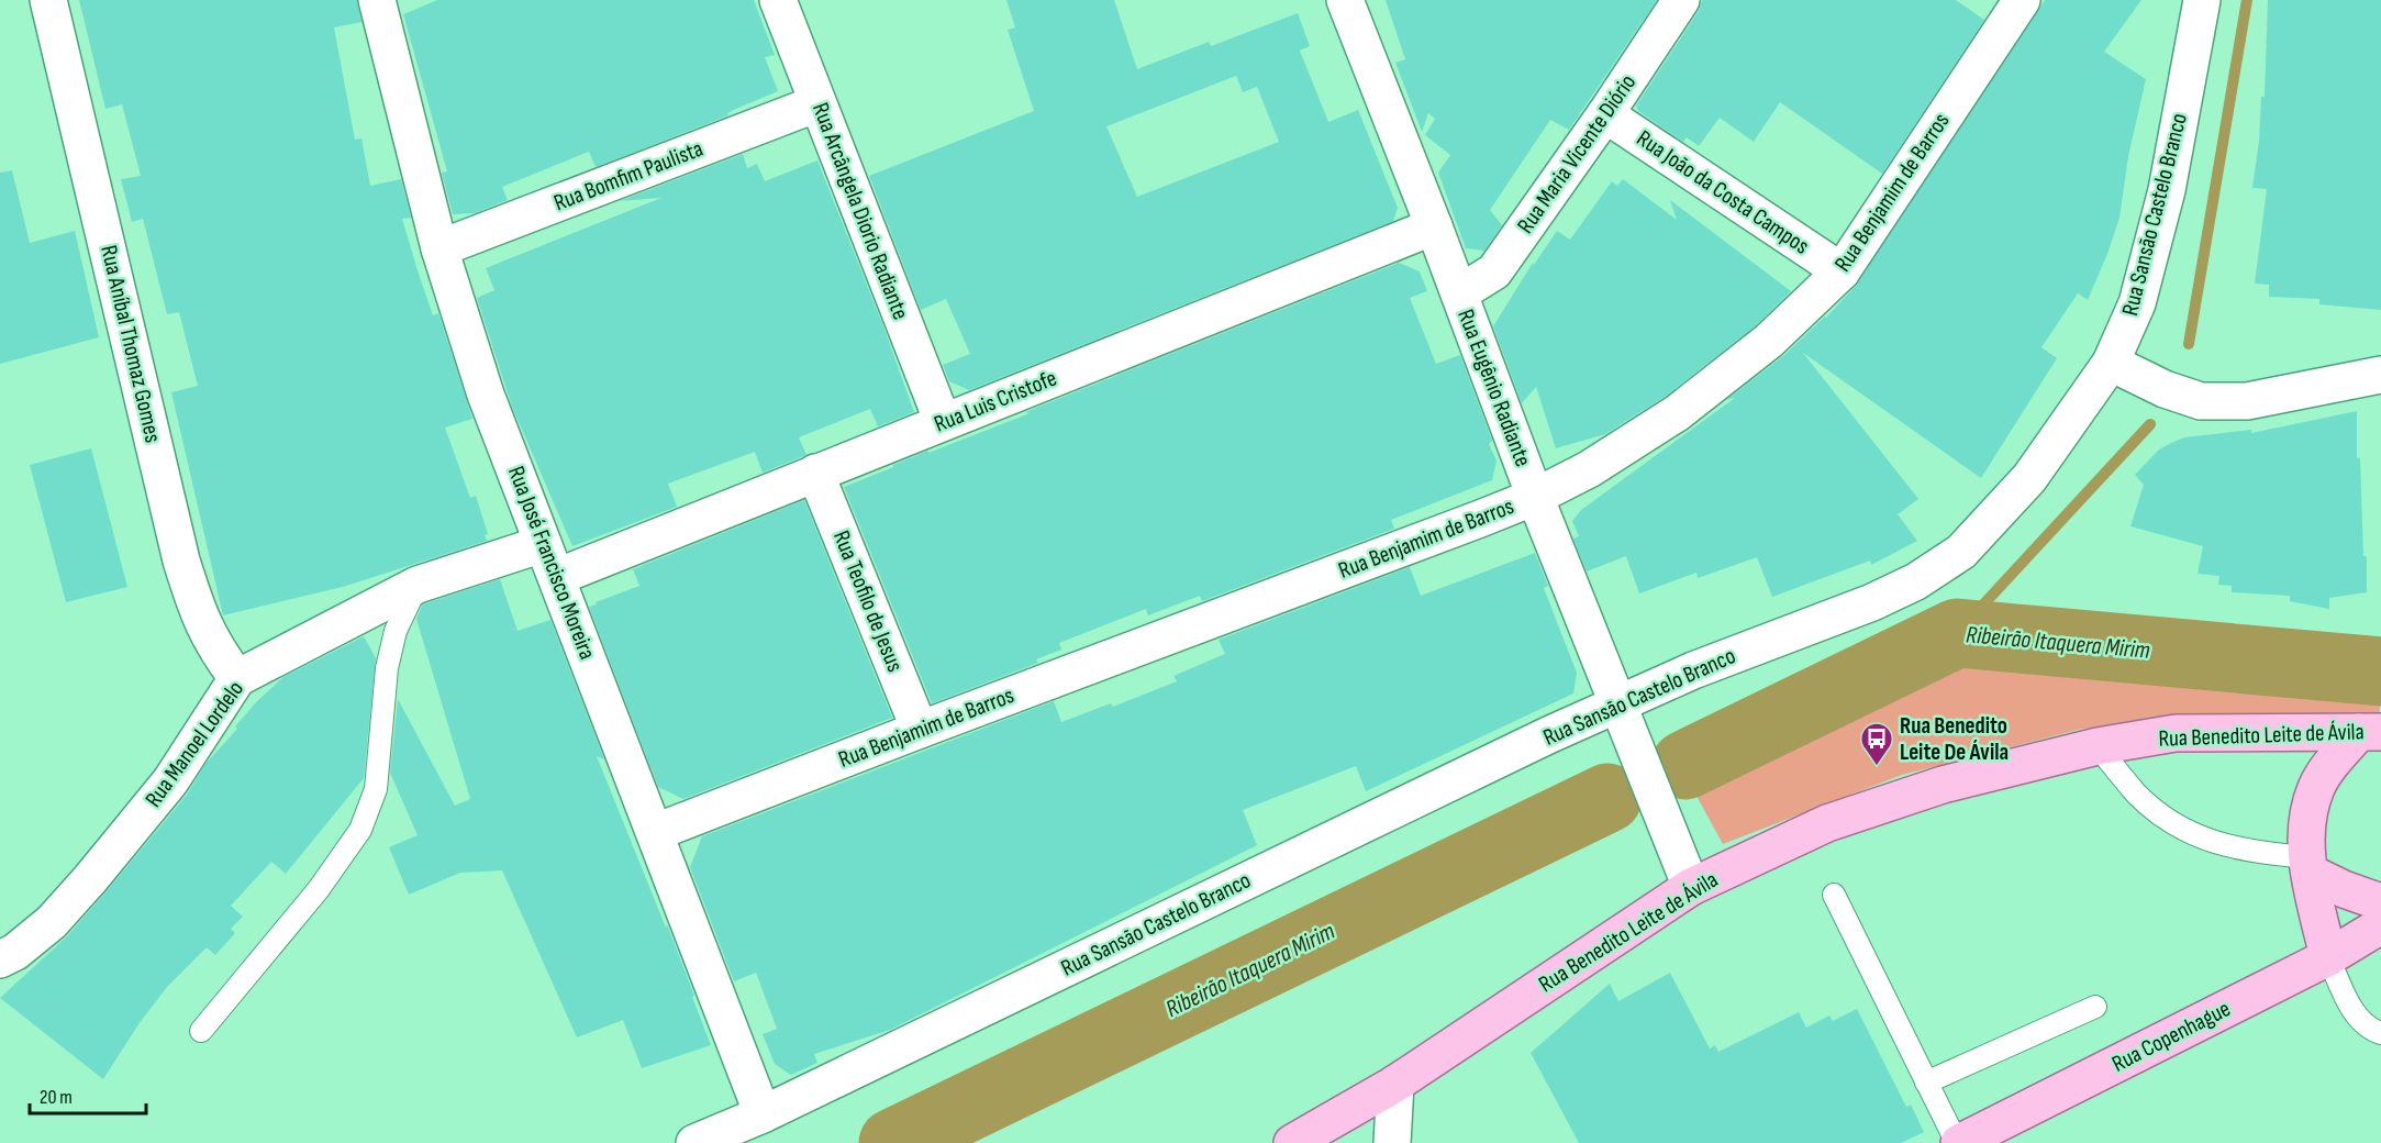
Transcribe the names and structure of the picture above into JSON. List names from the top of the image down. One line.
{"streets":{"main road":["Rua Benedito Leite de Ávila","Rua Copenhague"],"street":["Rua Maria Vicente Diório","Rua Bomfim Paulista","Rua João da Costa Campos","Rua Benjamim de Barros","Rua Arcângela Diorio Radiante","Rua Sansão Castelo Branco","Rua Aníbal Thomaz Gomes","Rua Eugênio Radiante","Rua Luis Cristofe","Rua José Francisco Moreira","Rua Teofilo de Jesus","Rua Manoel Lordelo"]},"crossings":[["Rua Maria Vicente Diório","Rua João da Costa Campos"],["Rua Maria Vicente Diório","Rua Eugênio Radiante"],["Rua Bomfim Paulista","Rua Arcângela Diorio Radiante"],["Rua Bomfim Paulista","Rua José Francisco Moreira"],["Rua João da Costa Campos","Rua Benjamim de Barros"],["Rua Benjamim de Barros","Rua Eugênio Radiante"],["Rua Benjamim de Barros","Rua José Francisco Moreira"],["Rua Benjamim de Barros","Rua Teofilo de Jesus"],["Rua Arcângela Diorio Radiante","Rua Luis Cristofe"],["Rua Sansão Castelo Branco","Rua Eugênio Radiante"],["Rua Sansão Castelo Branco","Rua José Francisco Moreira"],["Rua Aníbal Thomaz Gomes","Rua Manoel Lordelo"],["Rua Eugênio Radiante","Rua Luis Cristofe"],["Rua Eugênio Radiante","Rua Benedito Leite de Ávila"],["Rua Luis Cristofe","Rua José Francisco Moreira"],["Rua Luis Cristofe","Rua Teofilo de Jesus"],["Rua José Francisco Moreira","Rua Manoel Lordelo"]],"water":["Ribeirão Itaquera Mirim"],"places":{"bus stop":["Rua Benedito Leite De Ávila"]},"scale_bar":"20 m"}
